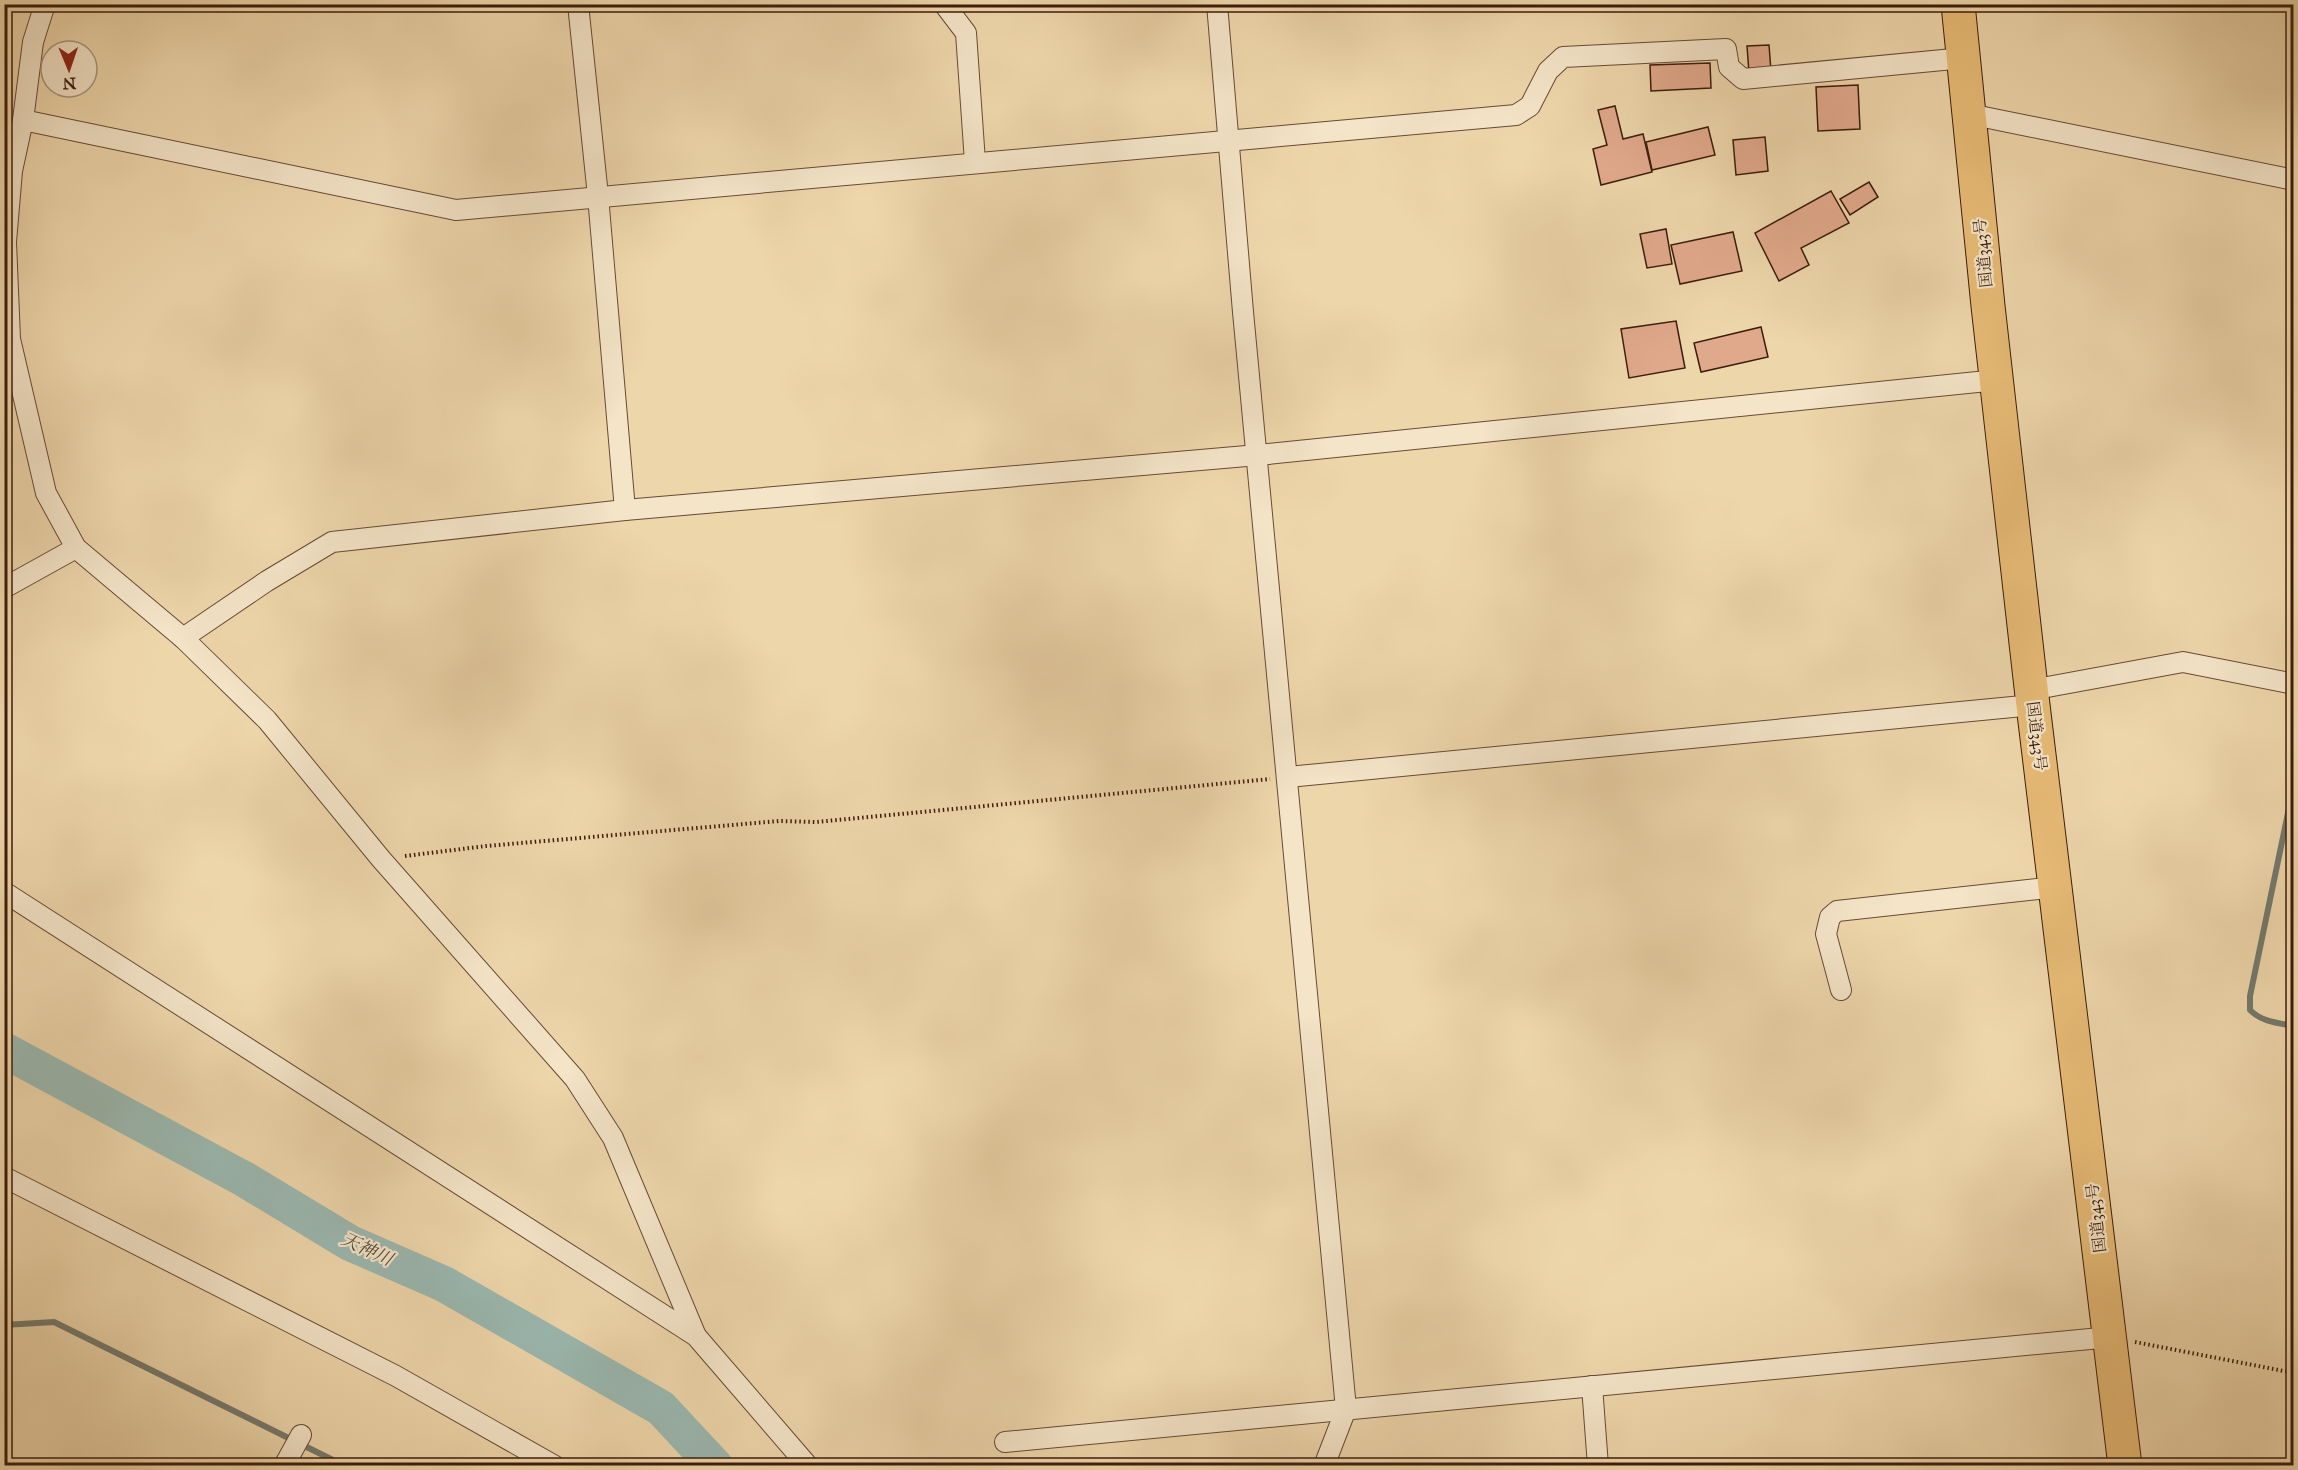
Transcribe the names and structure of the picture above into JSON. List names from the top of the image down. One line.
{"streets":{"highway":["国道343号"]},"water":["天神川"],"north":"bottom"}
